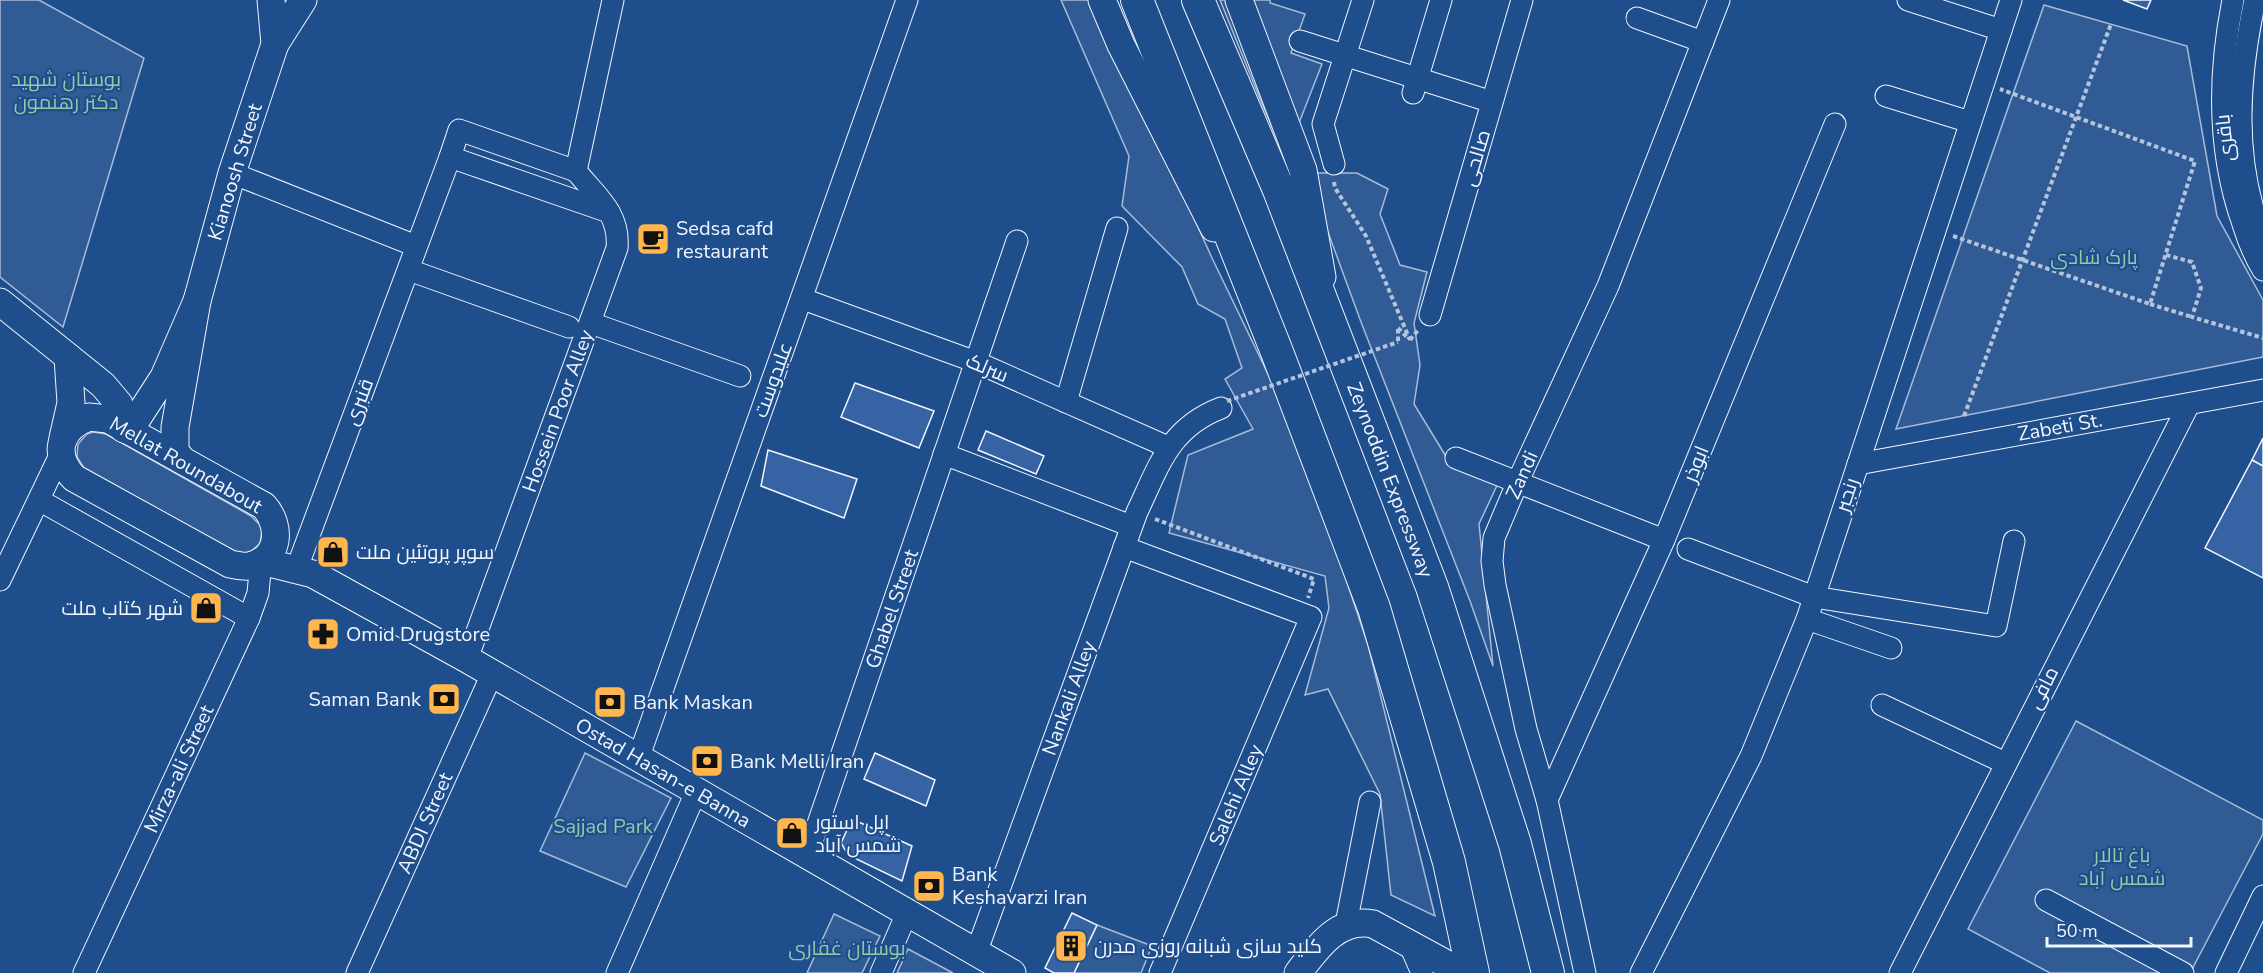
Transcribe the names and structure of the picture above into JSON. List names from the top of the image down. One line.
{"streets":{"highway":["Zeynoddin Expressway"],"main road":["Kianoosh Street","Mellat Roundabout","Ostad Hasan-e Banna"],"street":["باقری","صالحی","سرلک","علیدوست","قنبری","Hossein Poor Alley","Zabeti St.","ابوذر","Zandi","رنجبر","Ghabel Street","مافی","Nankali Alley","Mirza-ali Street","ABDI Street"]},"crossings":[["Kianoosh Street","Mellat Roundabout"],["سرلک","علیدوست"],["سرلک","Ghabel Street"],["سرلک","Nankali Alley"],["علیدوست","Ostad Hasan-e Banna"],["قنبری","Hossein Poor Alley"],["قنبری","Ostad Hasan-e Banna"],["Hossein Poor Alley","Ostad Hasan-e Banna"],["Zabeti St.","رنجبر"],["Zabeti St.","مافی"],["ابوذر","Zandi"],["Mellat Roundabout","Mirza-ali Street"],["Mellat Roundabout","Ostad Hasan-e Banna"],["Ghabel Street","Ostad Hasan-e Banna"],["Nankali Alley","Ostad Hasan-e Banna"],["Mirza-ali Street","Ostad Hasan-e Banna"],["Ostad Hasan-e Banna","ABDI Street"]],"parks":["بوستان شهید دکتر رهنمون","پارک شادی","Sajjad Park","باغ تالار شمس آباد","بوستان غفاری"],"places":{"cafe":["Sedsa cafd restaurant"],"shop":["سوپر پروتئین ملت","شهر کتاب ملت","اپل استور شمس آباد"],"pharmacy":["Omid Drugstore"],"bank":["Saman Bank","Bank Maskan","Bank Melli Iran","Bank Keshavarzi Iran"],"building":["کلید سازی شبانه روزی مدرن"]},"scale_bar":"50 m"}
